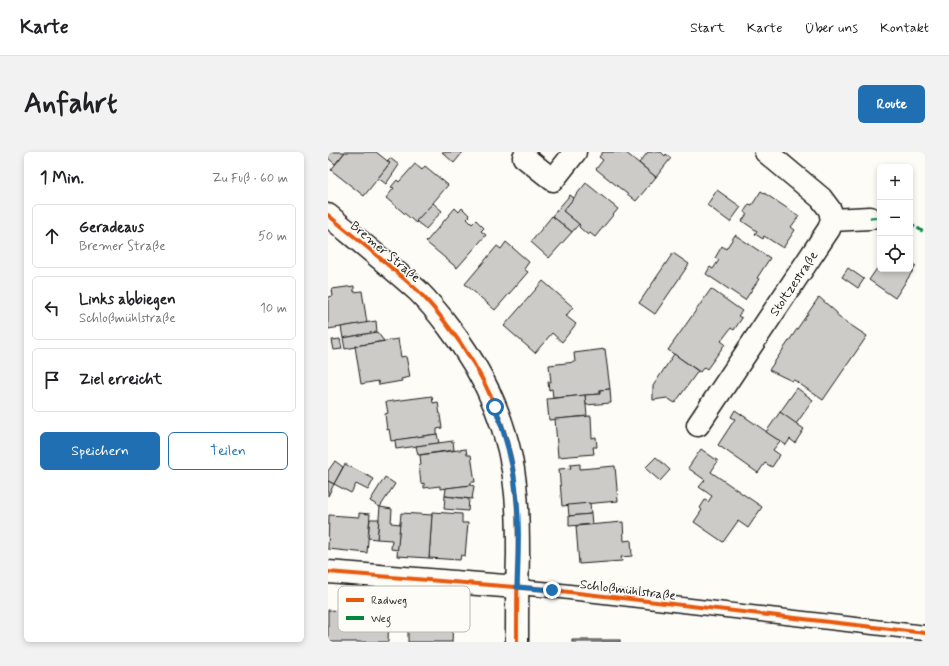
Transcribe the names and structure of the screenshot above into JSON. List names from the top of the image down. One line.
{"streets":{"street":["Bremer Straße","Stoltzestraße","Schloßmühlstraße"]},"crossings":[["Bremer Straße","Schloßmühlstraße"]],"legend":["Radweg","Weg"],"page":{"header":"Karte","nav":["Start","Karte","Über uns","Kontakt"],"buttons":["Route",["Speichern","Teilen"]],"title":"Anfahrt","heading":["1 Min.","Zu Fuß · 60 m"],"map_buttons":["+","−"],"list":[["Geradeaus","Bremer Straße","50 m"],["Links abbiegen","Schloßmühlstraße","10 m"],"Ziel erreicht"]}}
